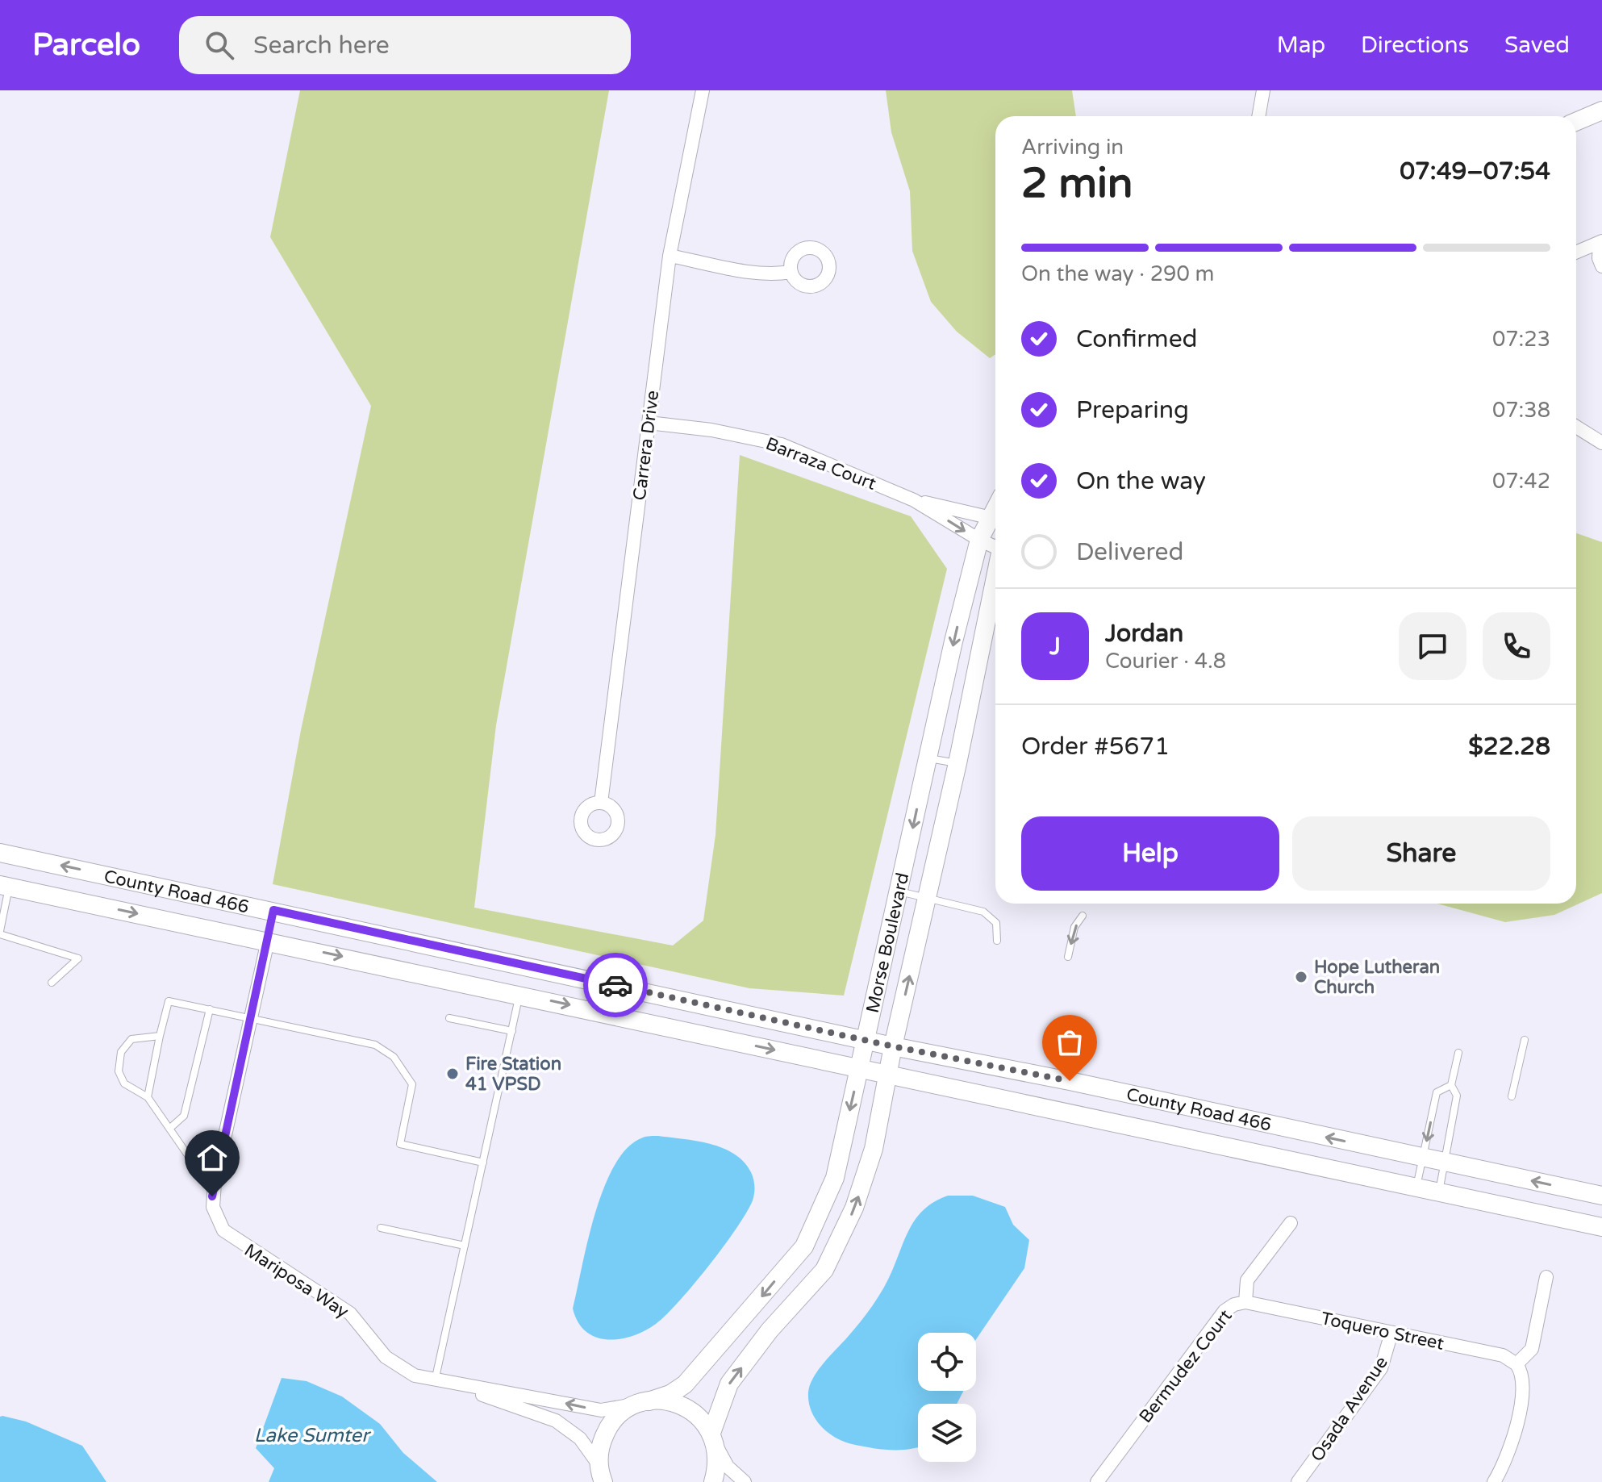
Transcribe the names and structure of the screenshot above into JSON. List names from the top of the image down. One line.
{"streets":{"main road":["County Road 466","Morse Boulevard"],"street":["Carrera Drive","Barraza Court","Mariposa Way","Toquero Street","Bermudez Court","Osada Avenue"]},"crossings":[["Carrera Drive","Barraza Court"],["Barraza Court","Morse Boulevard"],["County Road 466","Morse Boulevard"],["County Road 466","Mariposa Way"],["Morse Boulevard","Mariposa Way"],["Toquero Street","Bermudez Court"],["Toquero Street","Osada Avenue"]],"water":["Lake Sumter"],"places":["Hope Lutheran Church","Fire Station 41 VPSD"],"page":{"header":"Parcelo","search":"Search here","nav":["Map","Directions","Saved"],"heading":["2 min","Arriving in","07:49–07:54"],"panel":["Jordan","Courier · 4.8","Order #5671","$22.28"],"bar":"On the way · 290 m","list":[["Confirmed","07:23"],["Preparing","07:38"],["On the way","07:42"],"Delivered"],"round":"J","buttons":["Help","Share"]}}
